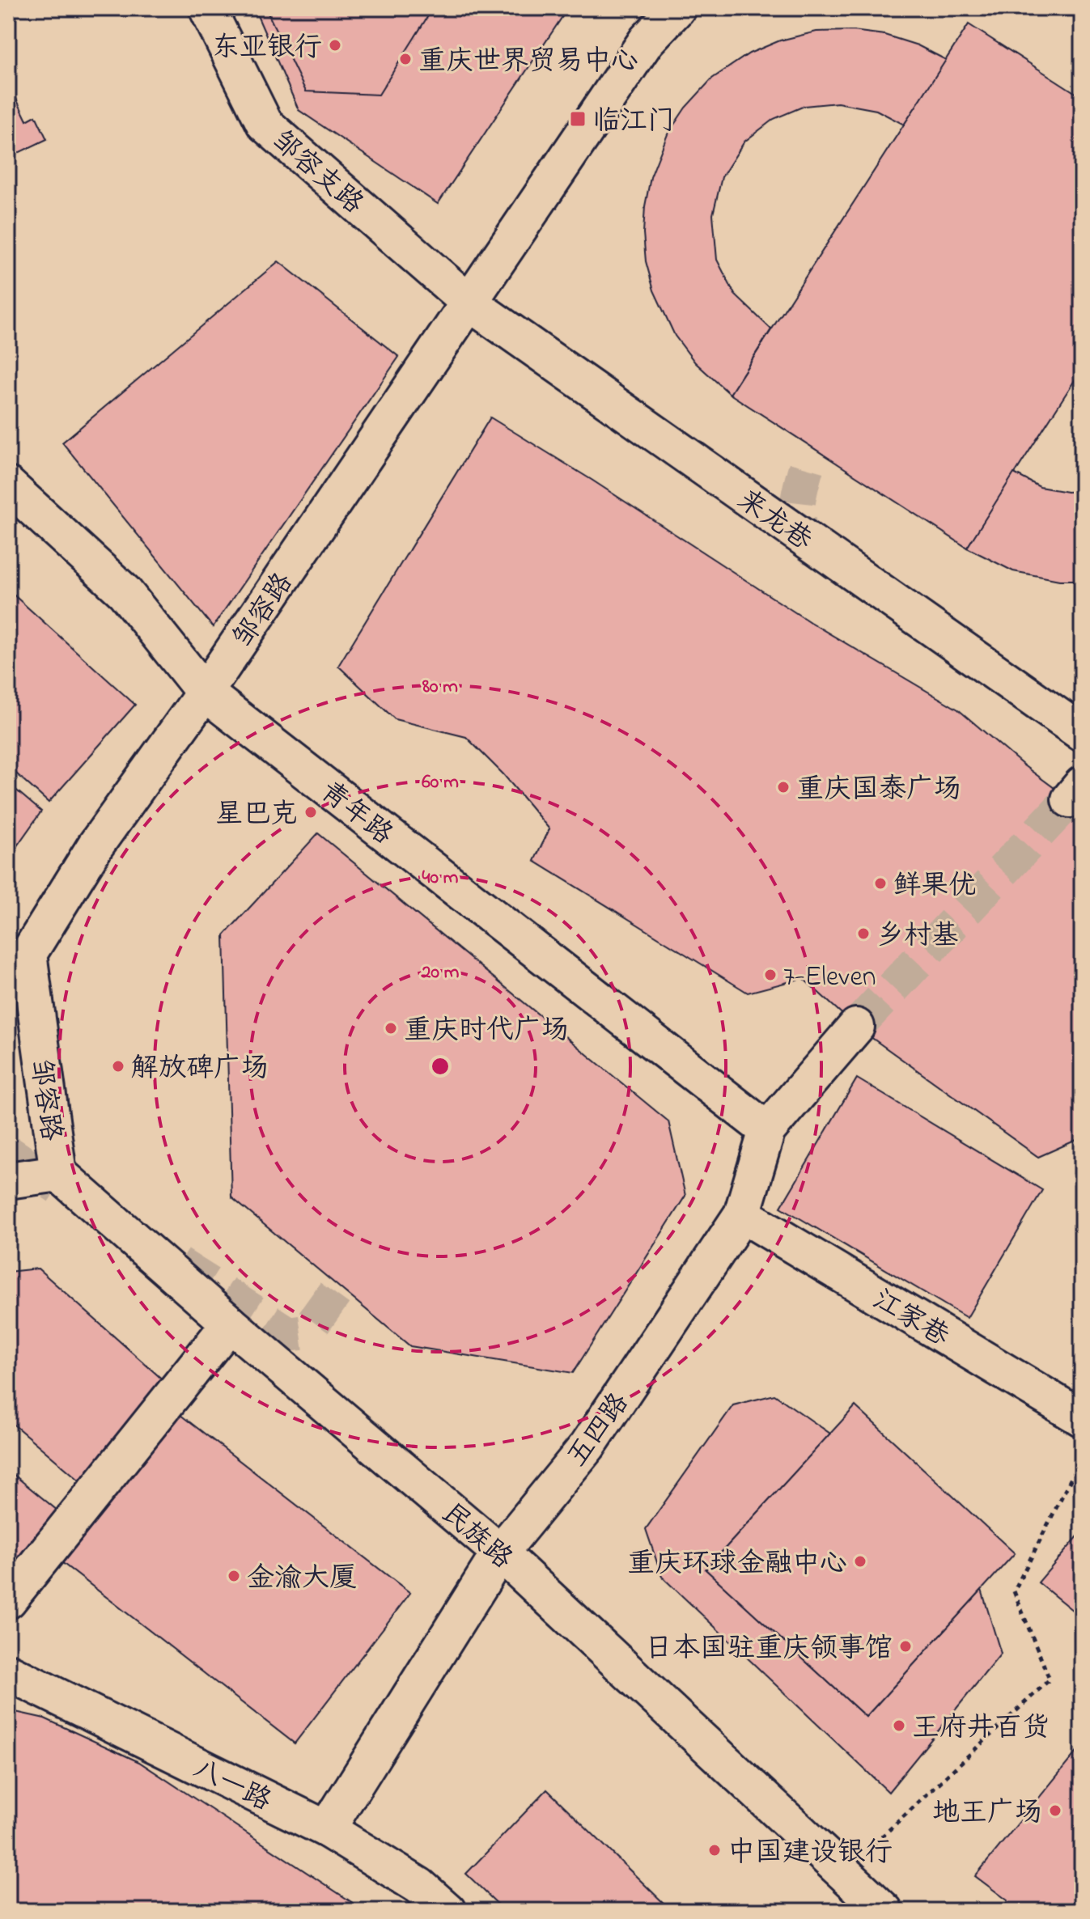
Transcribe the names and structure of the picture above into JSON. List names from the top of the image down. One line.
{"streets":{"street":["邹容支路","来龙巷","邹容路","青年路","江家巷","五四路","民族路","八一路"]},"crossings":[["邹容支路","来龙巷"],["邹容支路","邹容路"],["来龙巷","邹容路"],["邹容路","青年路"],["邹容路","民族路"],["青年路","五四路"],["江家巷","五四路"],["五四路","民族路"],["五四路","八一路"]],"places":{"other":["东亚银行","重庆世界贸易中心","重庆国泰广场","星巴克","鲜果优","乡村基","7-Eleven","重庆时代广场","解放碑广场","重庆环球金融中心","金渝大厦","日本国驻重庆领事馆","王府井百货","地王广场","中国建设银行"],"transit":["临江门"]},"rings":["80 m","60 m","40 m","20 m"]}
